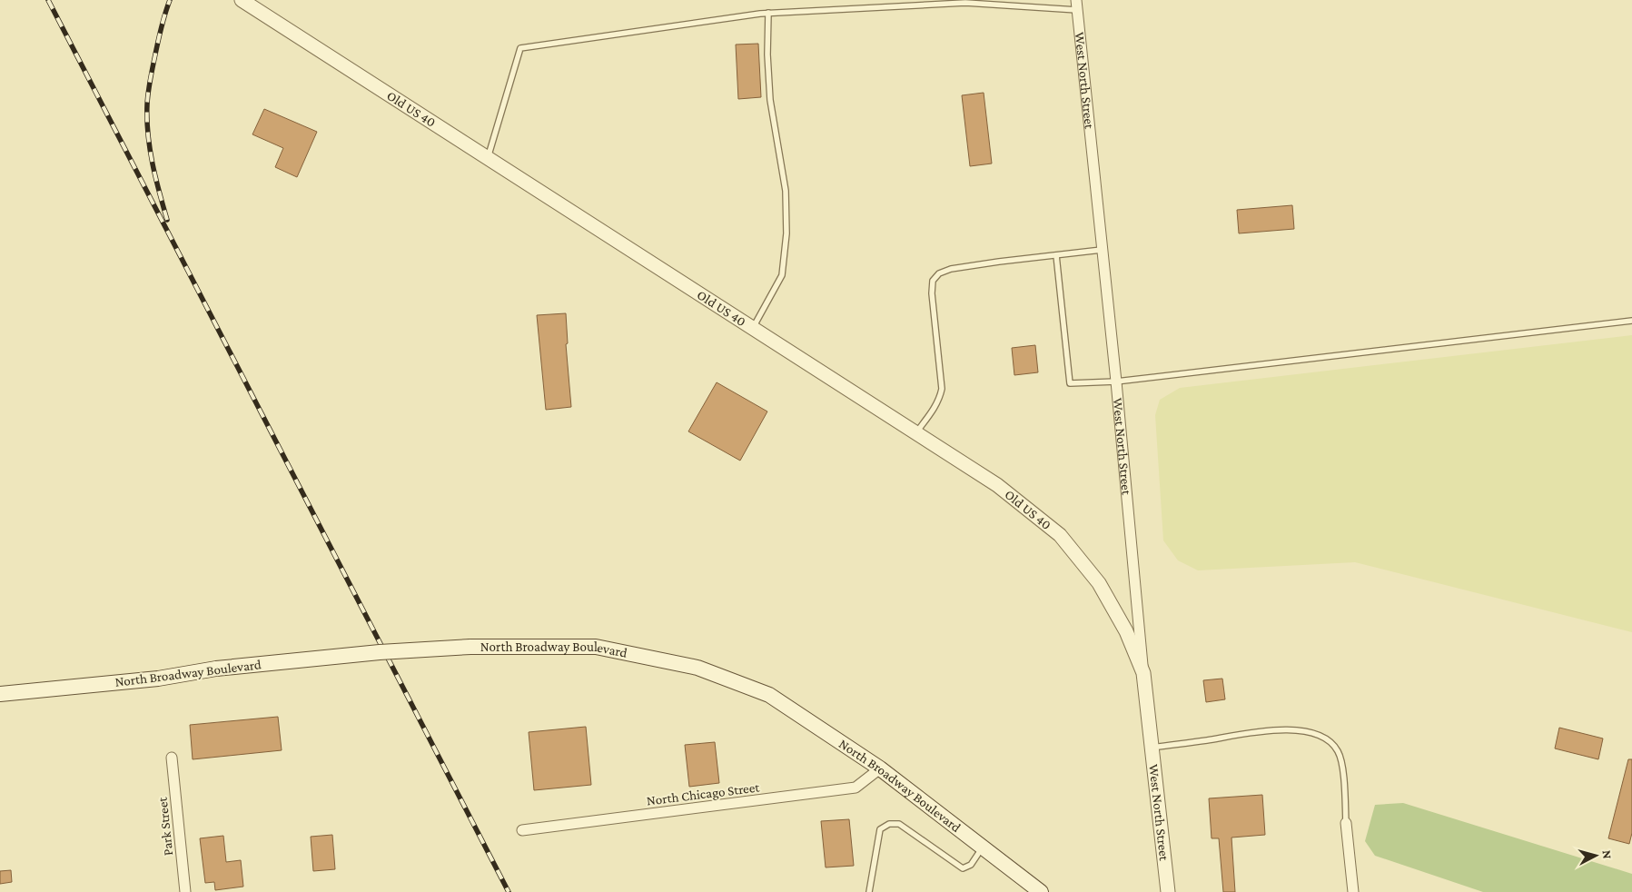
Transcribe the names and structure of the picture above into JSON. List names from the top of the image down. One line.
{"streets":{"main road":["North Broadway Boulevard"],"street":["West North Street","Old US 40","North Chicago Street","Park Street"]},"crossings":[["West North Street","Old US 40"],["North Broadway Boulevard","North Chicago Street"]],"north":"right"}
